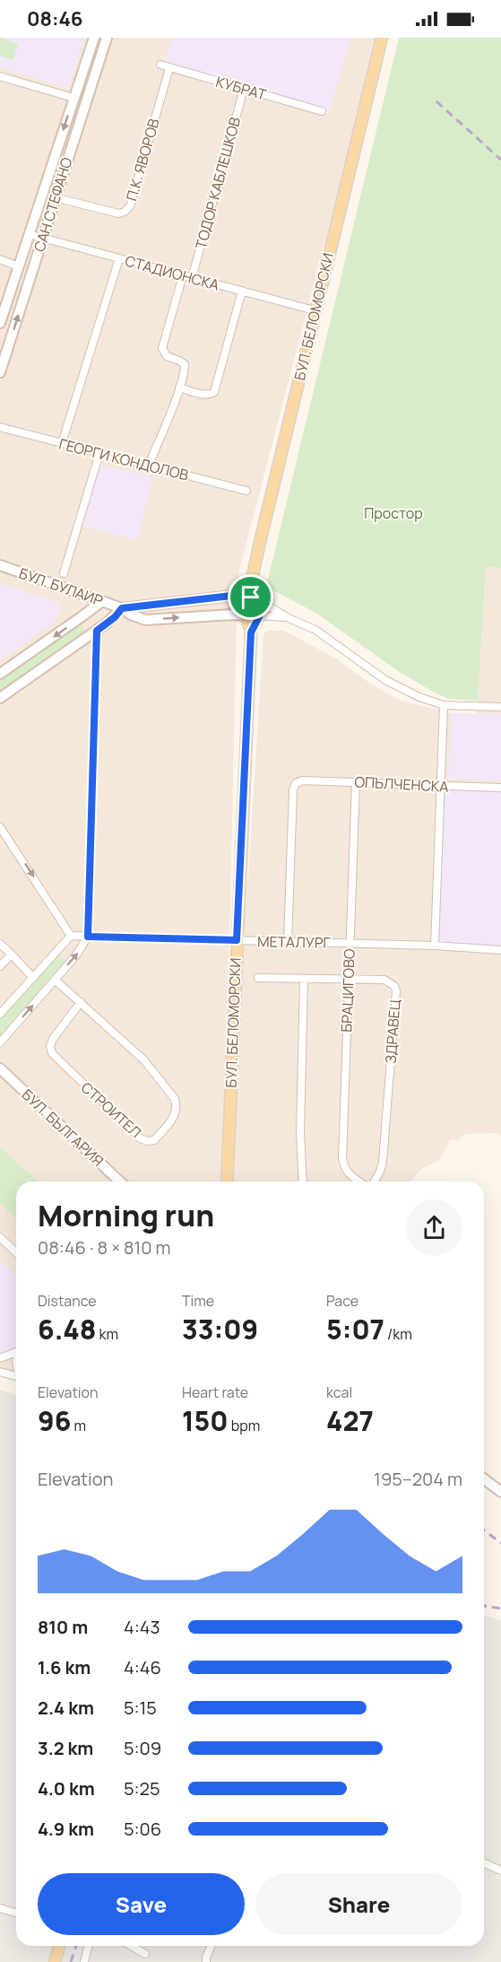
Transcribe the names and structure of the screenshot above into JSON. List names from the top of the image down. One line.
{"streets":{"main road":["САН СТЕФАНО","БУЛ. БЕЛОМОРСКИ","БУЛ. БУЛАИР","БУЛ. БЪЛГАРИЯ"],"street":["КУБРАТ","П.К. ЯВОРОВ","ТОДОР КАБЛЕШКОВ","СТАДИОНСКА","ГЕОРГИ КОНДОЛОВ","ОПЪЛЧЕНСКА","МЕТАЛУРГ","БРАЦИГОВО","ЗДРАВЕЦ","СТРОИТЕЛ"]},"crossings":[["КУБРАТ","П.К. ЯВОРОВ"],["КУБРАТ","ТОДОР КАБЛЕШКОВ"],["П.К. ЯВОРОВ","САН СТЕФАНО"],["ТОДОР КАБЛЕШКОВ","СТАДИОНСКА"],["САН СТЕФАНО","СТАДИОНСКА"],["СТАДИОНСКА","БУЛ. БЕЛОМОРСКИ"],["БУЛ. БЕЛОМОРСКИ","БУЛ. БУЛАИР"],["БУЛ. БЕЛОМОРСКИ","МЕТАЛУРГ"],["ОПЪЛЧЕНСКА","МЕТАЛУРГ"],["ОПЪЛЧЕНСКА","БРАЦИГОВО"],["МЕТАЛУРГ","БРАЦИГОВО"],["БРАЦИГОВО","ЗДРАВЕЦ"]],"parks":["Простор"],"page":{"status":"08:46","heading":["Morning run","08:46 · 8 × 810 m"],"stats":[["Distance","6.48 km"],["Time","33:09"],["Pace","5:07 /km"],["Elevation","96 m"],["Heart rate","150 bpm"],["kcal","427"]],"chart":["Elevation","195–204 m"],"list":[{"name":"810 m","note":"4:43"},{"name":"1.6 km","note":"4:46"},{"name":"2.4 km","note":"5:15"},{"name":"3.2 km","note":"5:09"},{"name":"4.0 km","note":"5:25"},{"name":"4.9 km","note":"5:06"}],"buttons":["Save","Share"]}}
